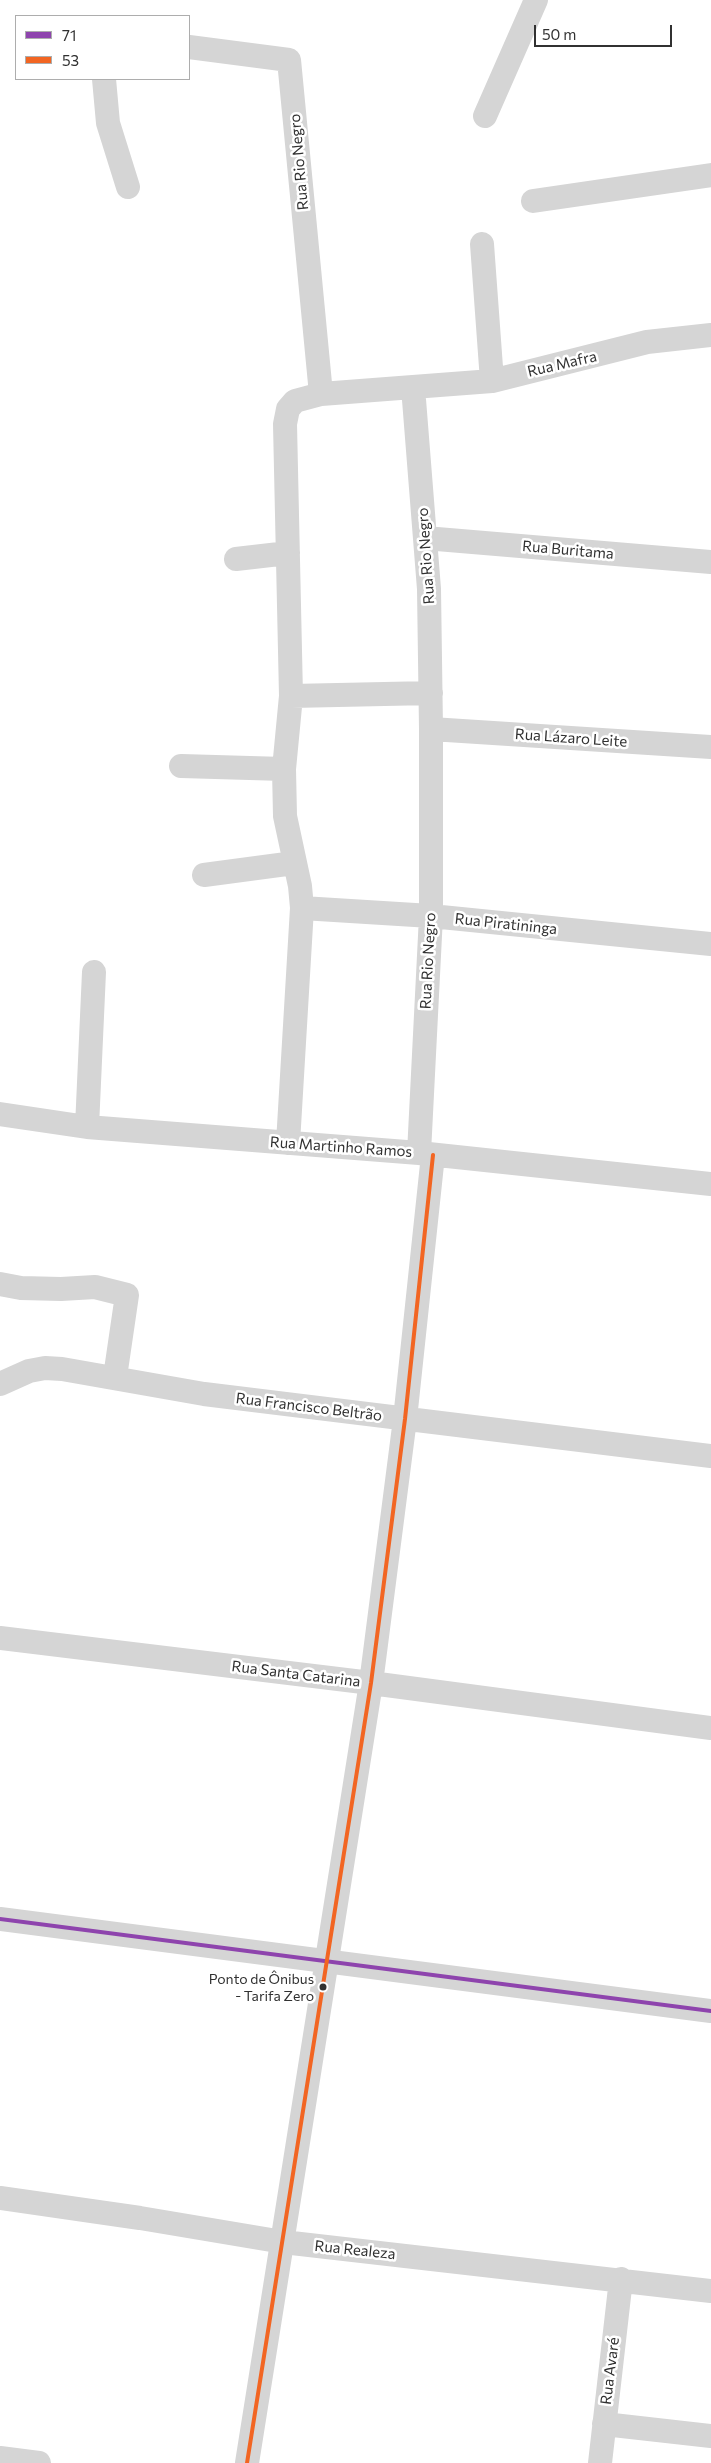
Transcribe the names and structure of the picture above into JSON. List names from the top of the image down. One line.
{"streets":{"street":["Rua Rio Negro","Rua Mafra","Rua Buritama","Rua Lázaro Leite","Rua Piratininga","Rua Martinho Ramos","Rua Francisco Beltrão","Rua Santa Catarina","Rua Realeza","Rua Avaré"]},"crossings":[["Rua Rio Negro","Rua Mafra"],["Rua Rio Negro","Rua Buritama"],["Rua Rio Negro","Rua Lázaro Leite"],["Rua Rio Negro","Rua Piratininga"],["Rua Rio Negro","Rua Martinho Ramos"],["Rua Rio Negro","Rua Francisco Beltrão"],["Rua Rio Negro","Rua Santa Catarina"],["Rua Rio Negro","Rua Realeza"],["Rua Realeza","Rua Avaré"]],"places":["Ponto de Ônibus - Tarifa Zero"],"lines":["transit line 53","transit line 71"],"legend":["71","53"],"scale_bar":"50 m"}
